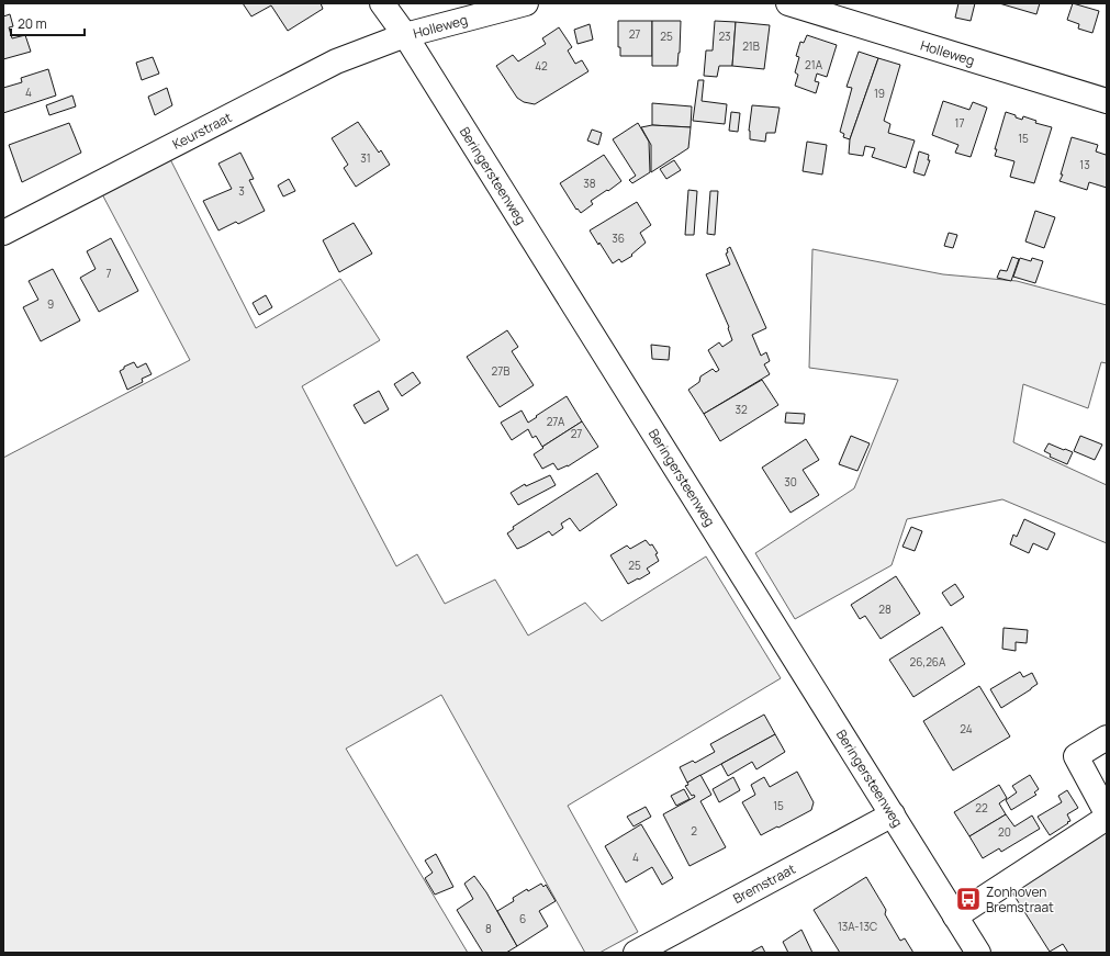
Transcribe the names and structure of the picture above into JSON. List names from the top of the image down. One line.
{"streets":{"street":["Holleweg","Keurstraat","Beringersteenweg","Bremstraat"]},"crossings":[["Holleweg","Keurstraat"],["Holleweg","Beringersteenweg"],["Keurstraat","Beringersteenweg"],["Beringersteenweg","Bremstraat"]],"places":{"bus stop":["Zonhoven Bremstraat"]},"house_numbers":["27","25","23","21B","21A","42","4","19","17","15","31","13","38","3","36","7","9","27B","32","27A","27","30","25","28","26,26A","24","15","22","2","20","4","6","13A-13C","8"],"scale_bar":"20 m"}
